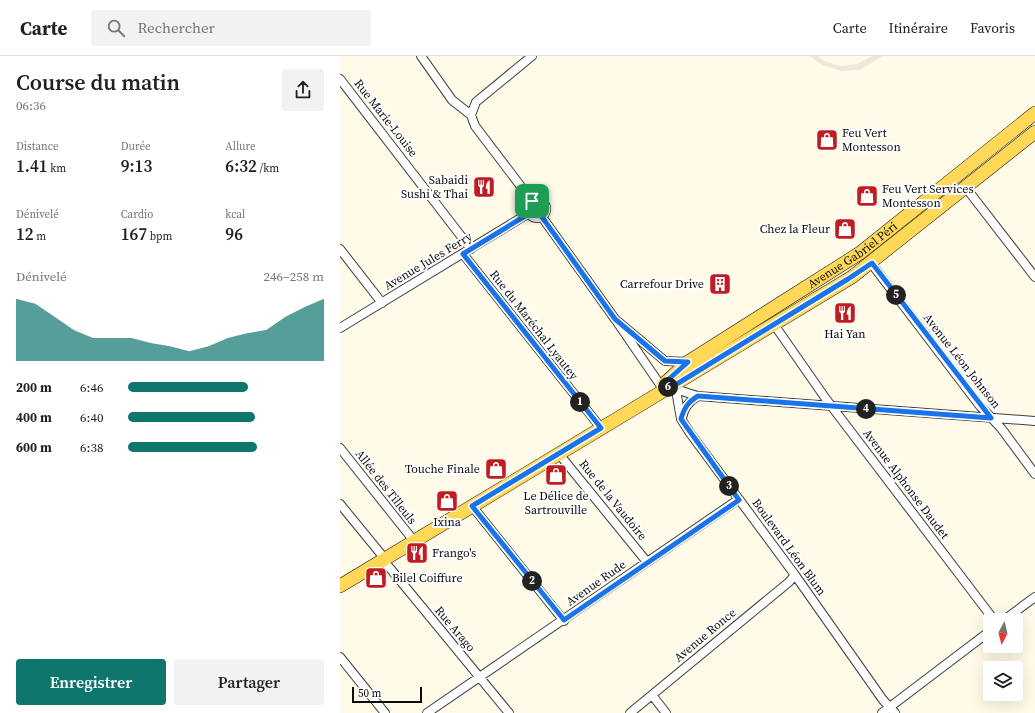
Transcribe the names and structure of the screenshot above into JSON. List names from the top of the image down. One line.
{"streets":{"main road":["Avenue Gabriel Péri"],"street":["Rue Marie-Louise","Avenue Jules Ferry","Rue du Maréchal Lyautey","Avenue Léon Johnson","Avenue Alphonse Daudet","Allée des Tilleuls","Rue de la Vaudoire","Boulevard Léon Blum","Avenue Rude","Rue Arago","Avenue Ronce"]},"crossings":[["Rue Marie-Louise","Avenue Jules Ferry"],["Avenue Gabriel Péri","Avenue Léon Johnson"],["Avenue Gabriel Péri","Avenue Alphonse Daudet"],["Avenue Gabriel Péri","Boulevard Léon Blum"],["Avenue Jules Ferry","Rue du Maréchal Lyautey"],["Rue de la Vaudoire","Avenue Rude"],["Boulevard Léon Blum","Avenue Rude"],["Boulevard Léon Blum","Avenue Ronce"],["Avenue Rude","Rue Arago"]],"places":{"shop":["Feu Vert Montesson","Feu Vert Services Montesson","Chez la Fleur","Touche Finale","Le Délice de Sartrouville","Ixina","Bilel Coiffure"],"restaurant":["Sabaidi Sushi & Thai","Hai Yan","Frango's"],"building":["Carrefour Drive"]},"scale_bar":"50 m","north":"bottom","page":{"header":"Carte","search":"Rechercher","nav":["Carte","Itinéraire","Favoris"],"heading":["Course du matin","06:36"],"stats":[["Distance","1.41 km"],["Durée","9:13"],["Allure","6:32 /km"],["Dénivelé","12 m"],["Cardio","167 bpm"],["kcal","96"]],"chart":["Dénivelé","246–258 m"],"pins":["5","6","1","4","3","2"],"list":[{"name":"200 m","note":"6:46"},{"name":"400 m","note":"6:40"},{"name":"600 m","note":"6:38"}],"buttons":["Enregistrer","Partager"],"scale":"50 m"}}
